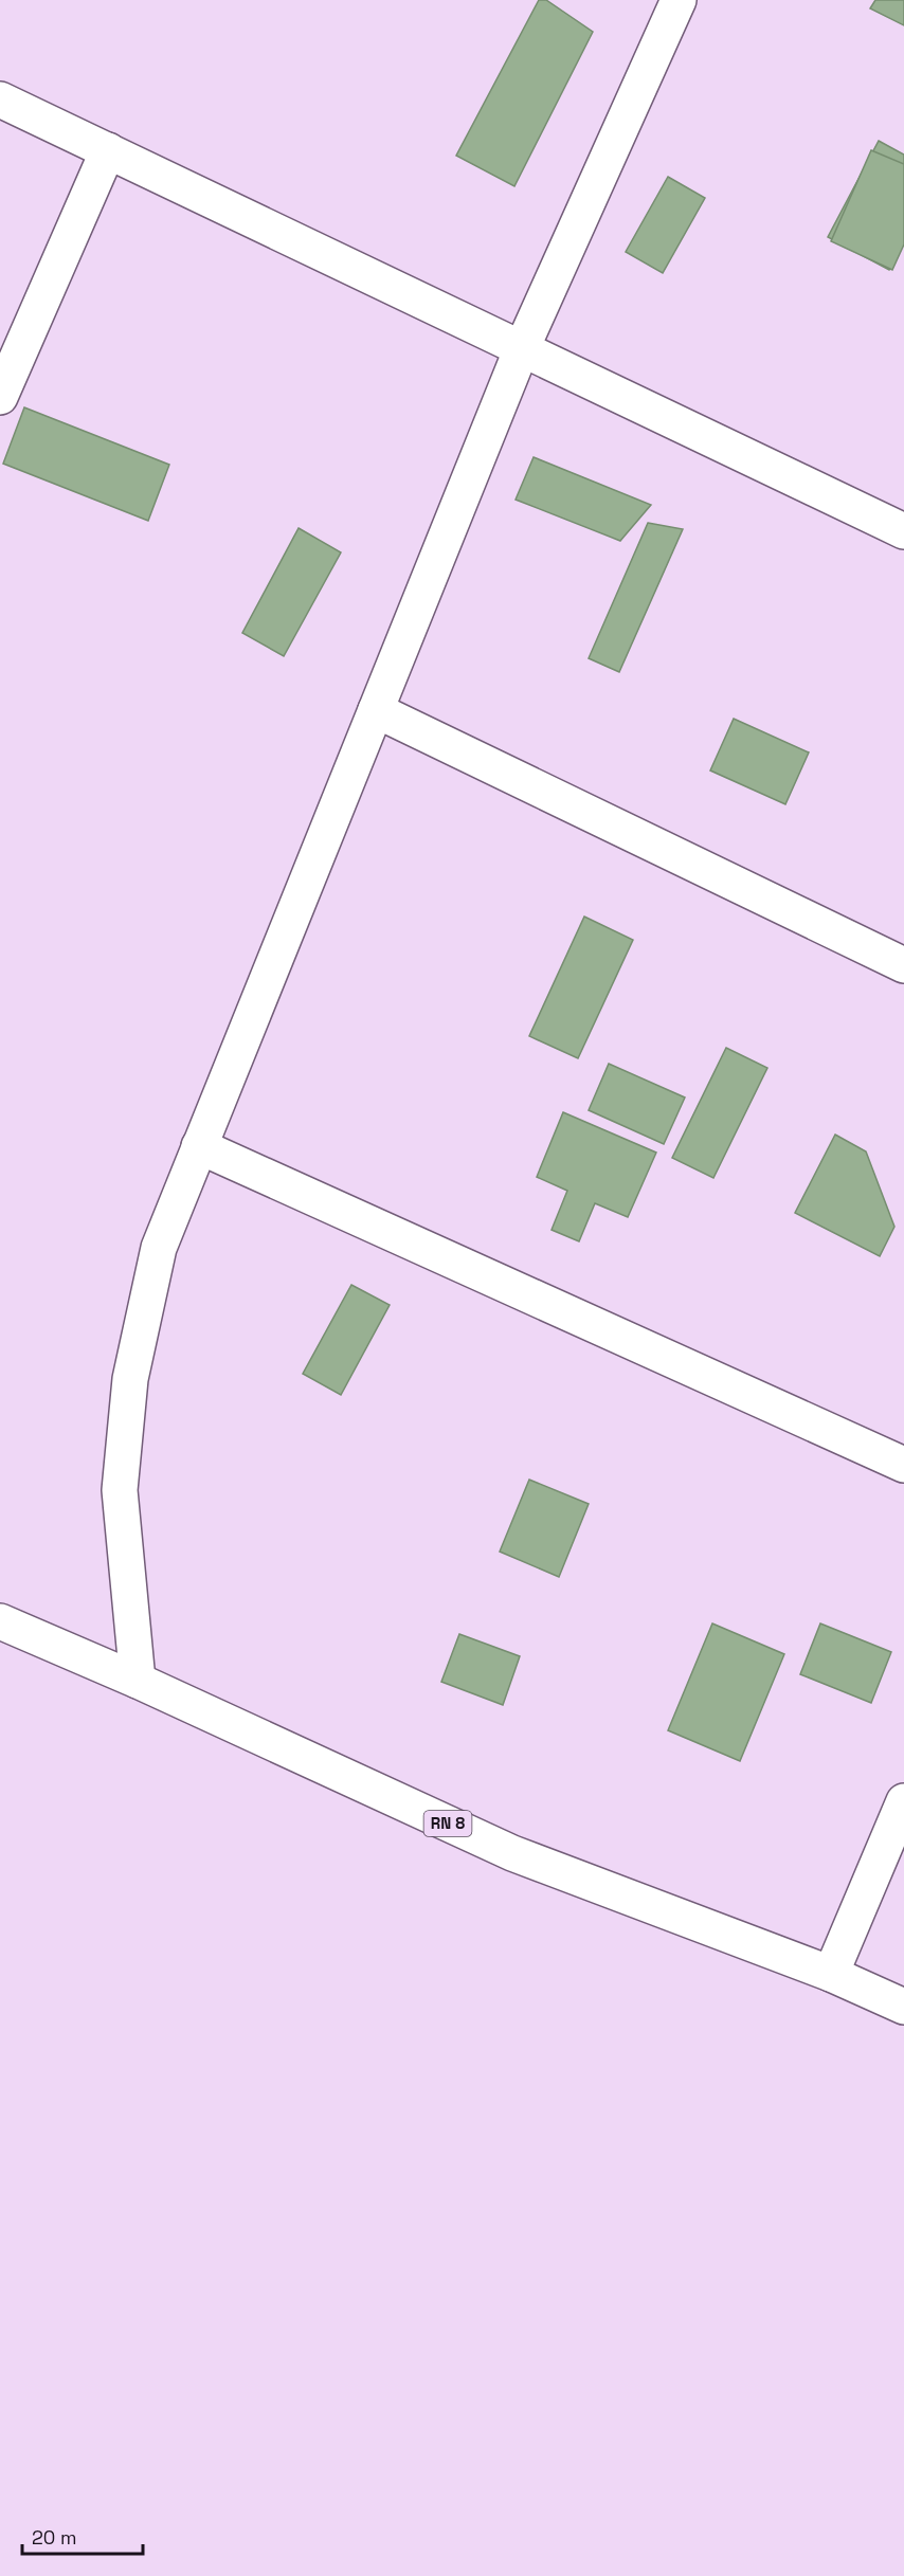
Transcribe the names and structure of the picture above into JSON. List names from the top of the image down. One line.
{"streets":{"street":["RN 8"]},"scale_bar":"20 m"}
